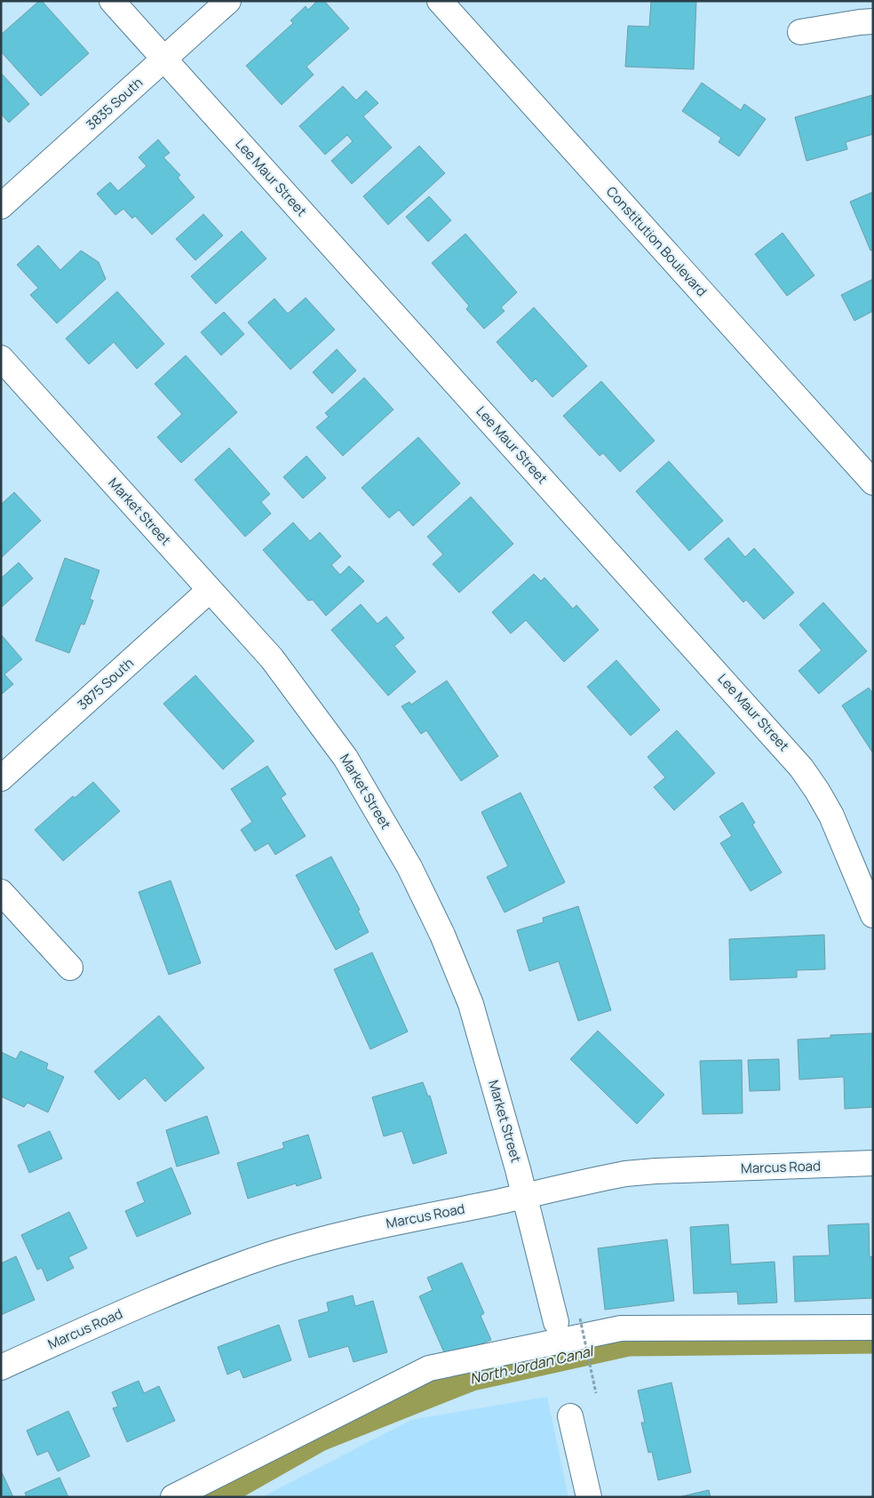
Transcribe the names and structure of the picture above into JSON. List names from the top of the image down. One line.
{"streets":{"street":["3835 South","Lee Maur Street","Constitution Boulevard","Market Street","3875 South","Marcus Road"]},"crossings":[["3835 South","Lee Maur Street"],["Market Street","3875 South"],["Market Street","Marcus Road"]],"water":["North Jordan Canal"]}
